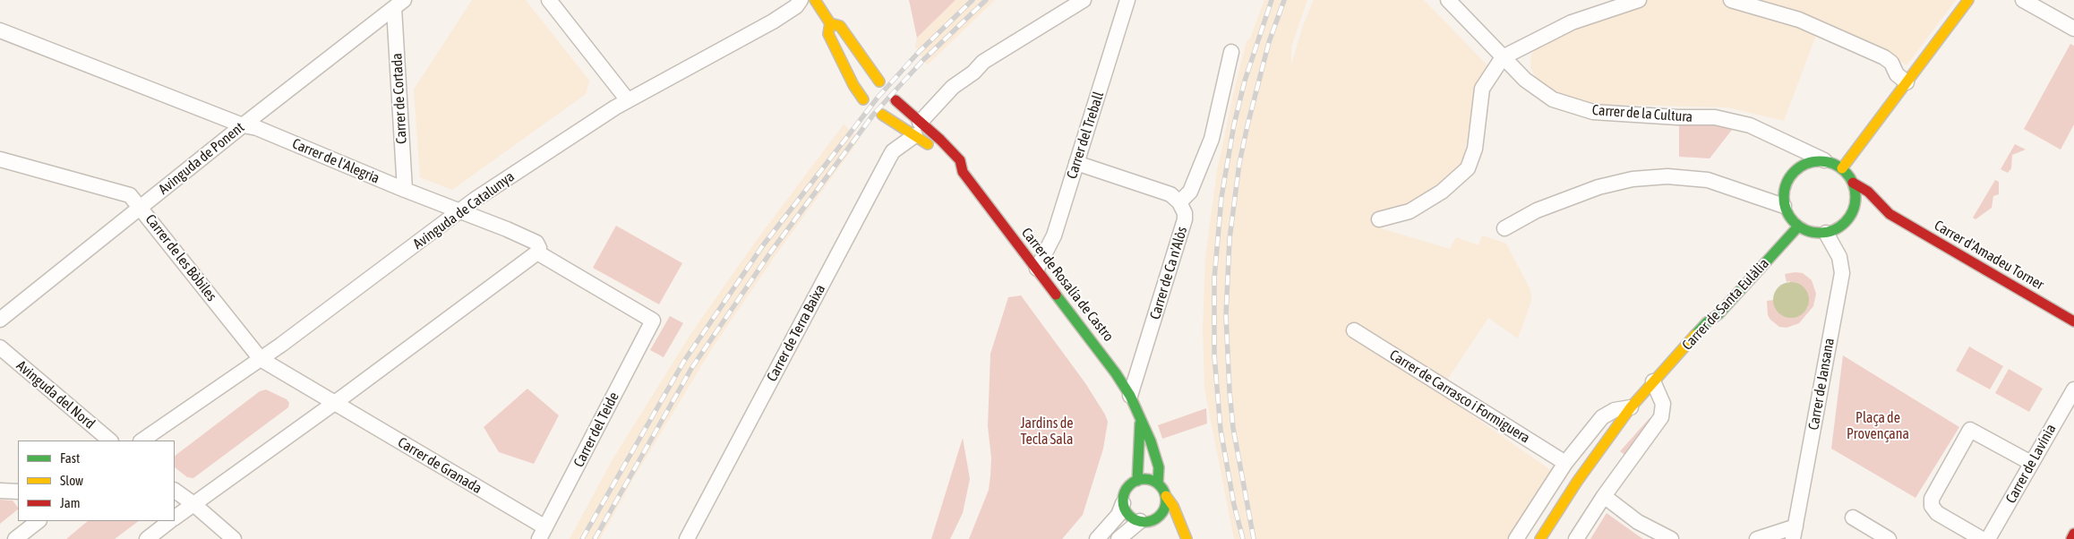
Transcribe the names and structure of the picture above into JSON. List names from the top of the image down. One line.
{"streets":{"street":["Carrer de Cortada","Carrer de la Cultura","Carrer del Treball","Avinguda de Ponent","Carrer de l'Alegria","Avinguda de Catalunya","Carrer d'Amadeu Torner","Carrer de les Bòbiles","Carrer de Ca n'Alòs","Carrer de Rosalía de Castro","Carrer de Santa Eulàlia","Carrer de Terra Baixa","Carrer de Jansana","Avinguda del Nord","Carrer de Carrasco i Formiguera","Carrer del Teide","Carrer de Lavínia","Carrer de Granada"]},"crossings":[["Carrer de Cortada","Avinguda de Ponent"],["Carrer de Cortada","Carrer de l'Alegria"],["Carrer de la Cultura","Carrer d'Amadeu Torner"],["Carrer de la Cultura","Carrer de Santa Eulàlia"],["Carrer de la Cultura","Carrer de Jansana"],["Carrer del Treball","Carrer de Rosalía de Castro"],["Avinguda de Ponent","Carrer de l'Alegria"],["Avinguda de Ponent","Carrer de les Bòbiles"],["Carrer de l'Alegria","Avinguda de Catalunya"],["Carrer de l'Alegria","Carrer del Teide"],["Avinguda de Catalunya","Carrer de les Bòbiles"],["Carrer d'Amadeu Torner","Carrer de Santa Eulàlia"],["Carrer d'Amadeu Torner","Carrer de Jansana"],["Carrer de les Bòbiles","Carrer de Granada"],["Carrer de Ca n'Alòs","Carrer de Rosalía de Castro"],["Carrer de Rosalía de Castro","Carrer de Terra Baixa"],["Carrer de Santa Eulàlia","Carrer de Jansana"],["Carrer del Teide","Carrer de Granada"]],"parks":["Plaça de Provençana","Jardins de Tecla Sala"],"legend":["Fast","Slow","Jam"]}
